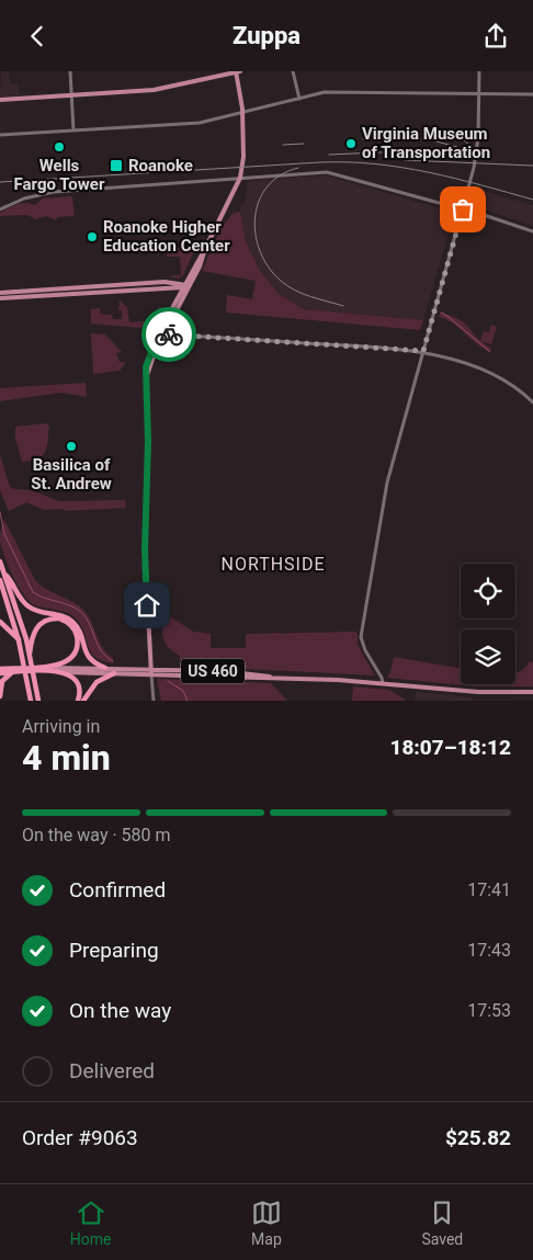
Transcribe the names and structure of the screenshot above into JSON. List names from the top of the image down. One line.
{"streets":{"highway":["US 460"]},"districts":["NORTHSIDE"],"places":{"other":["Virginia Museum of Transportation","Wells Fargo Tower","Roanoke Higher Education Center","Basilica of St. Andrew"],"transit":["Roanoke"]},"page":{"header":"Zuppa","heading":["4 min","Arriving in","18:07–18:12"],"panel":["Order #9063","$25.82"],"bar":"On the way · 580 m","list":[["Confirmed","17:41"],["Preparing","17:43"],["On the way","17:53"],"Delivered"],"tabs":["Home","Map","Saved"]}}
